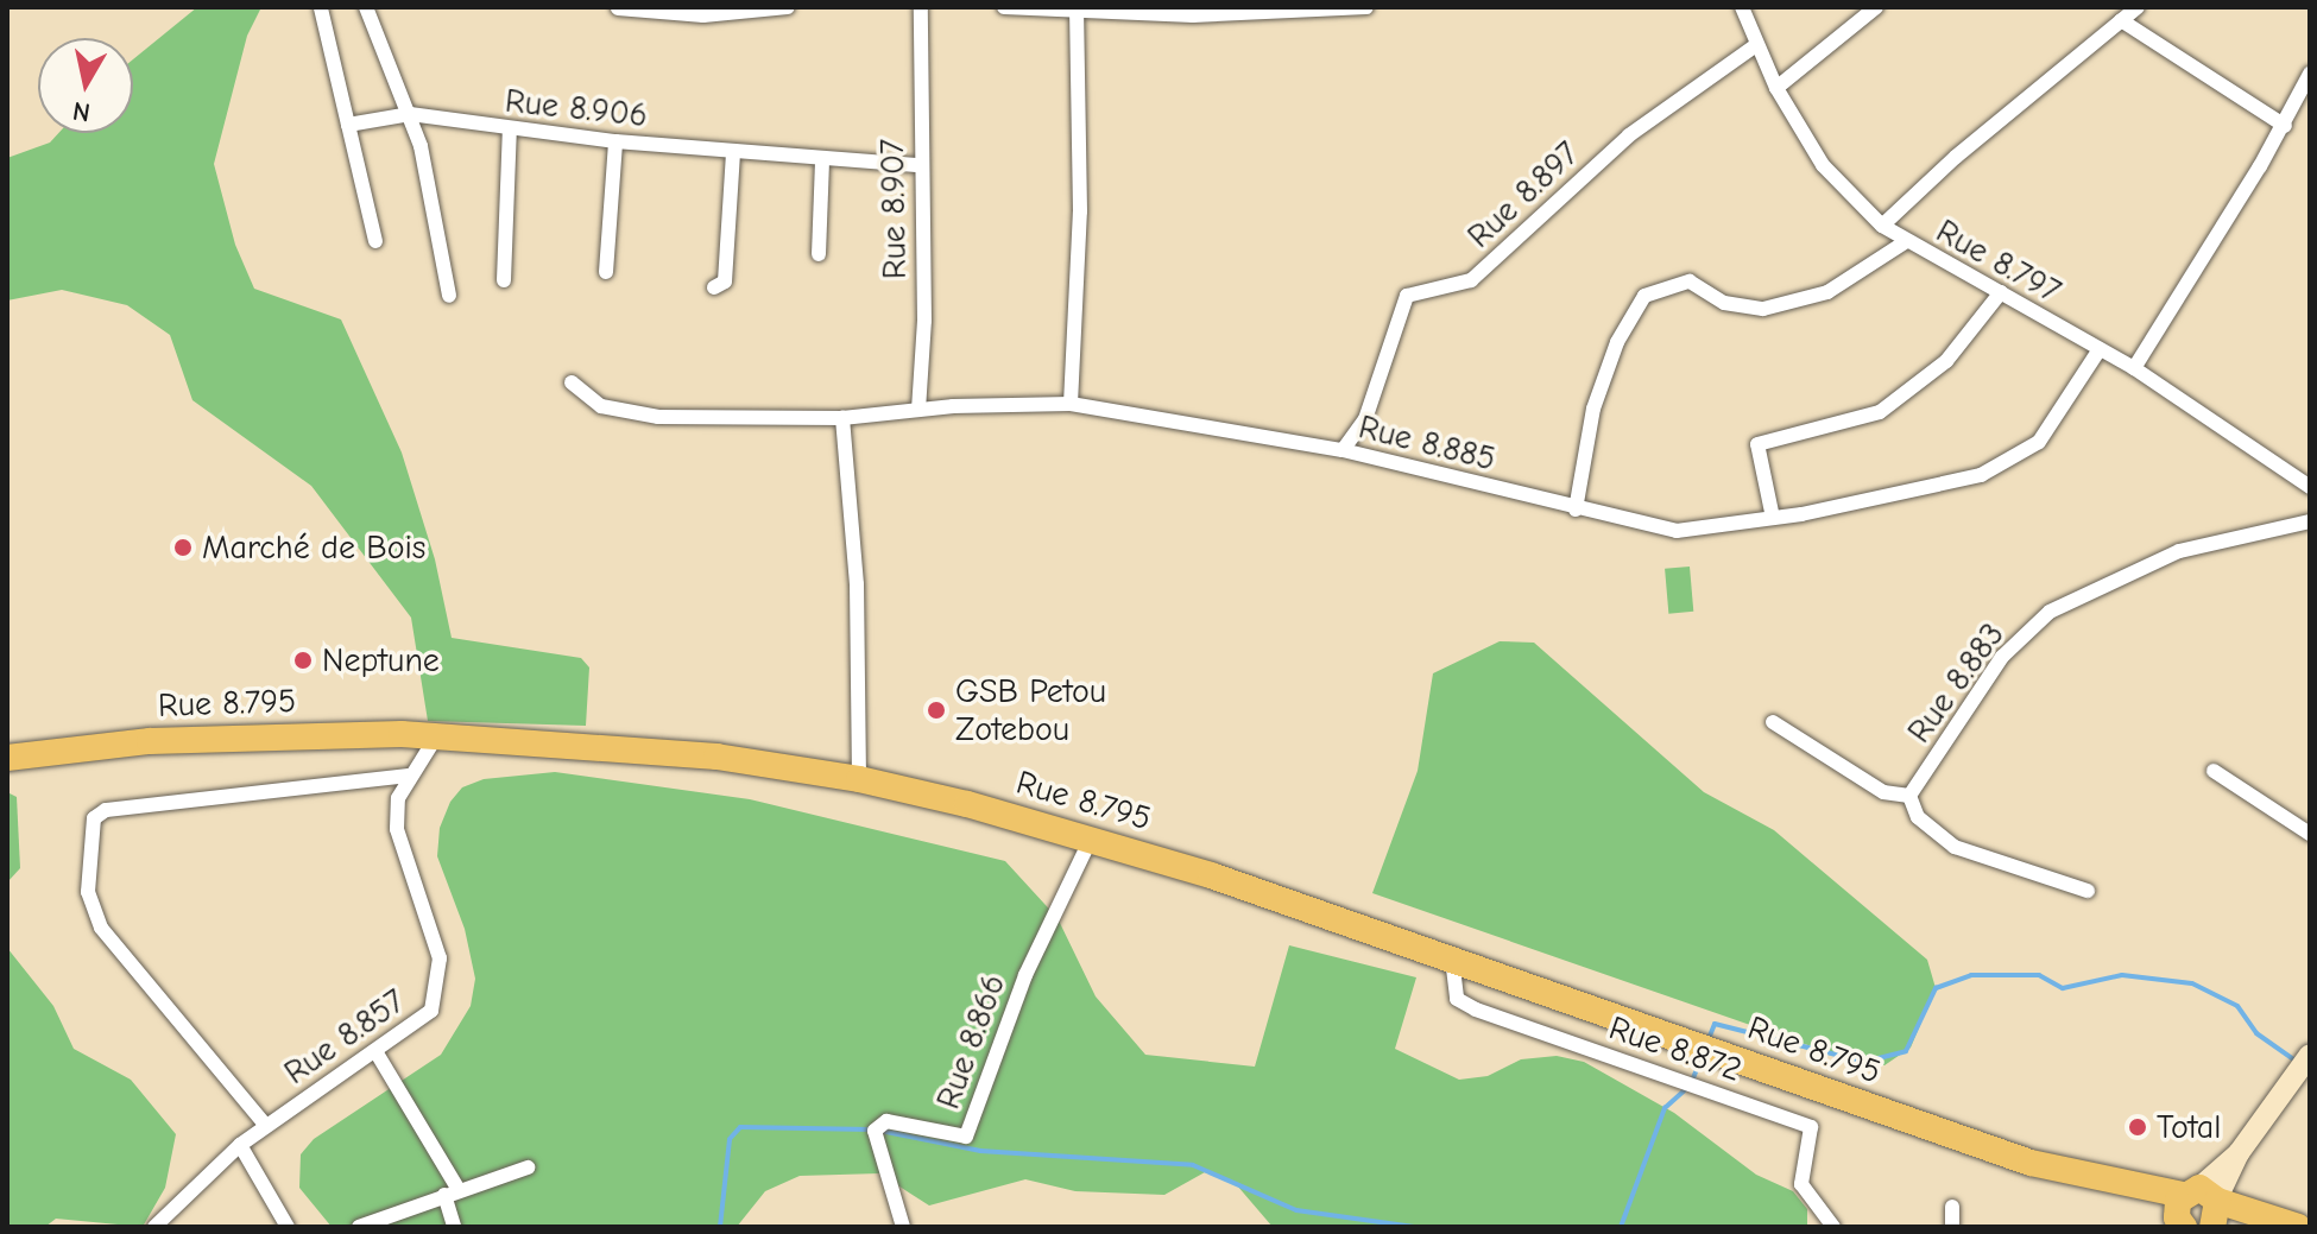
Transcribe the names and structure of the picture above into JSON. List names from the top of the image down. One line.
{"streets":{"highway":["Rue 8.795"],"street":["Rue 8.906","Rue 8.897","Rue 8.907","Rue 8.797","Rue 8.885","Rue 8.883","Rue 8.857","Rue 8.866","Rue 8.872"]},"crossings":[["Rue 8.906","Rue 8.907"],["Rue 8.897","Rue 8.797"],["Rue 8.897","Rue 8.885"],["Rue 8.907","Rue 8.885"],["Rue 8.797","Rue 8.885"],["Rue 8.795","Rue 8.857"],["Rue 8.795","Rue 8.866"],["Rue 8.795","Rue 8.872"]],"places":["Marché de Bois","Neptune","GSB Petou Zotebou","Total"],"north":"bottom"}
